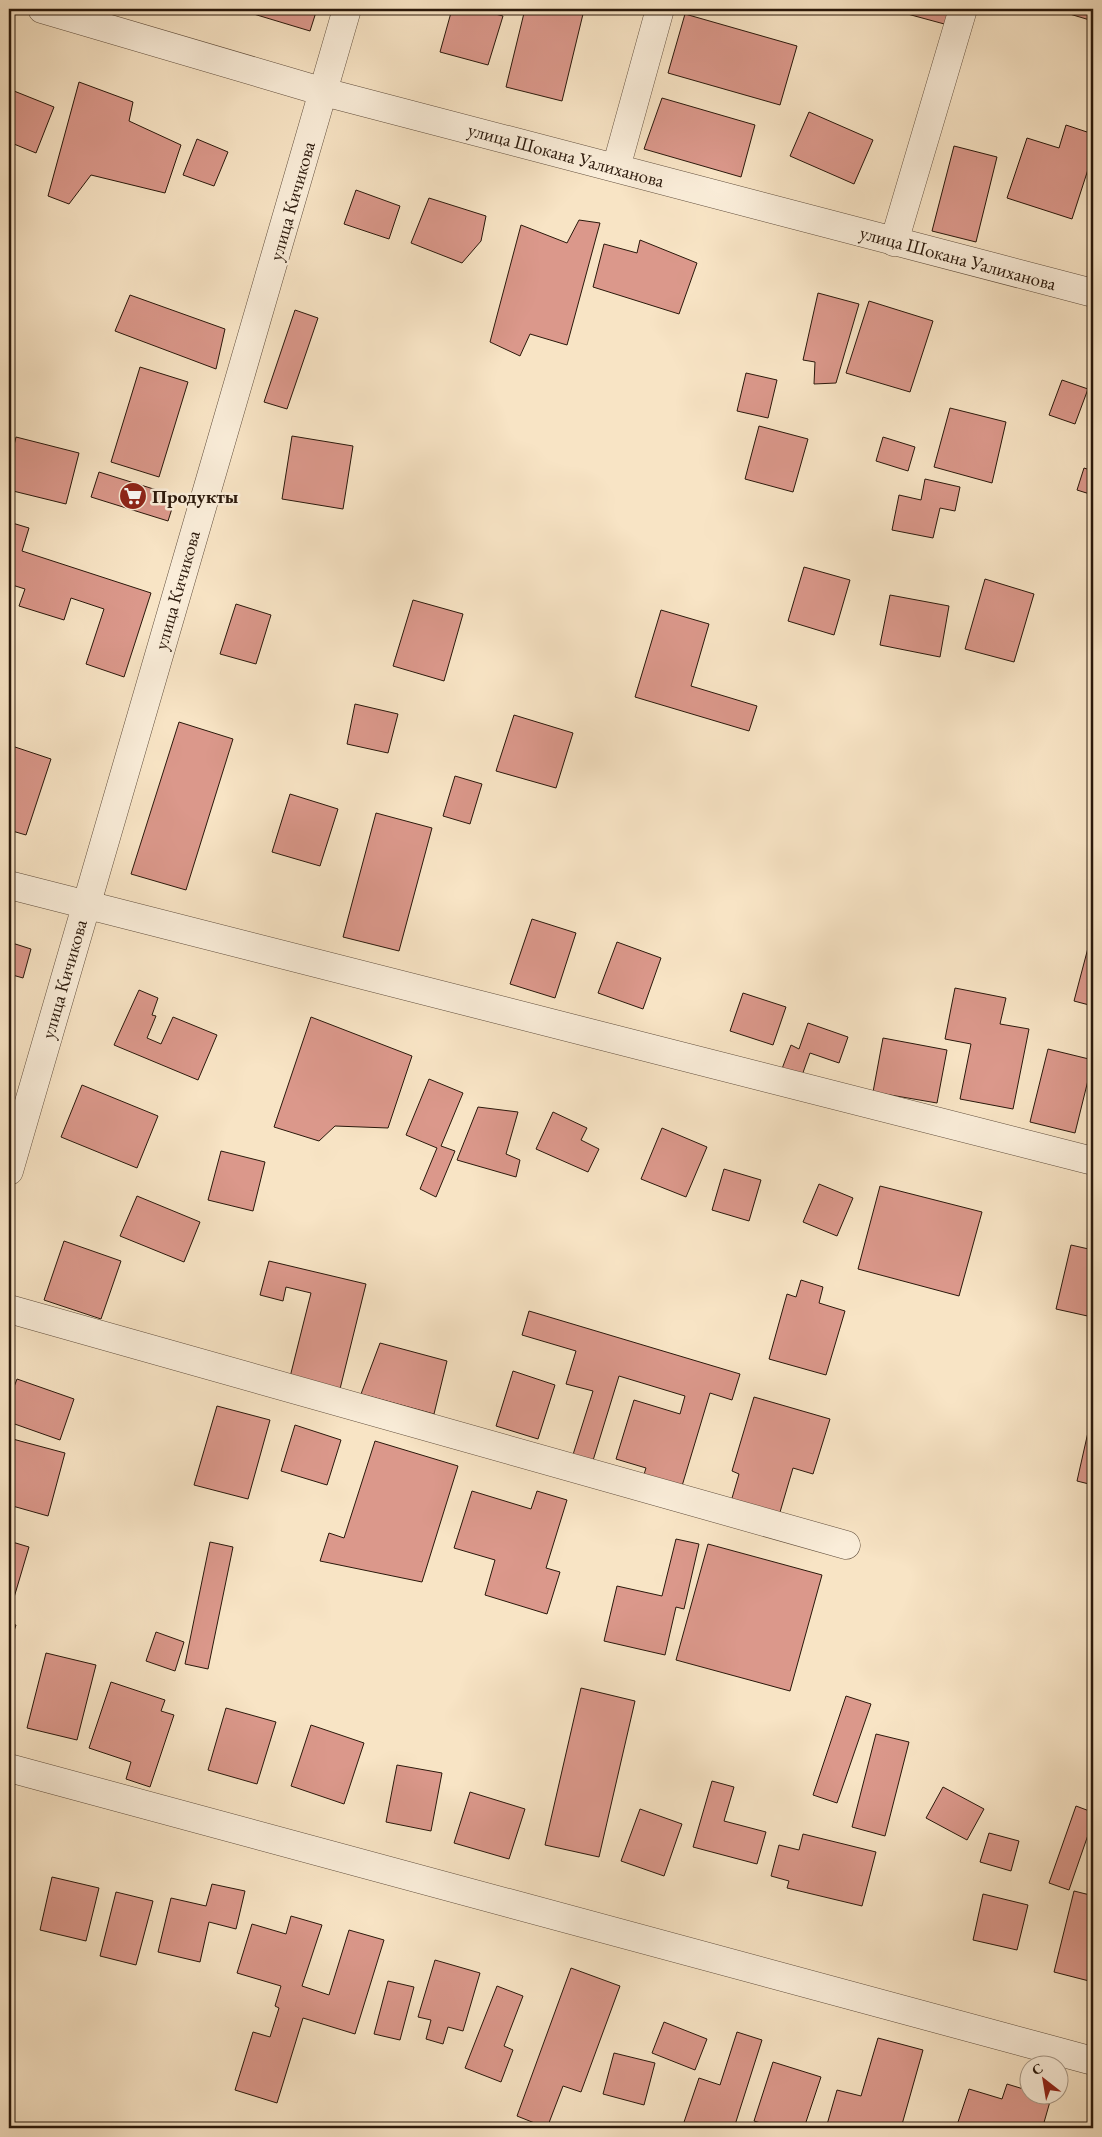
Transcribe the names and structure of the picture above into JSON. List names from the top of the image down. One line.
{"streets":{"street":["улица Шокана Уалиханова","улица Кичикова"]},"crossings":[["улица Шокана Уалиханова","улица Кичикова"]],"places":{"supermarket":["Продукты"]},"north":"top left"}
